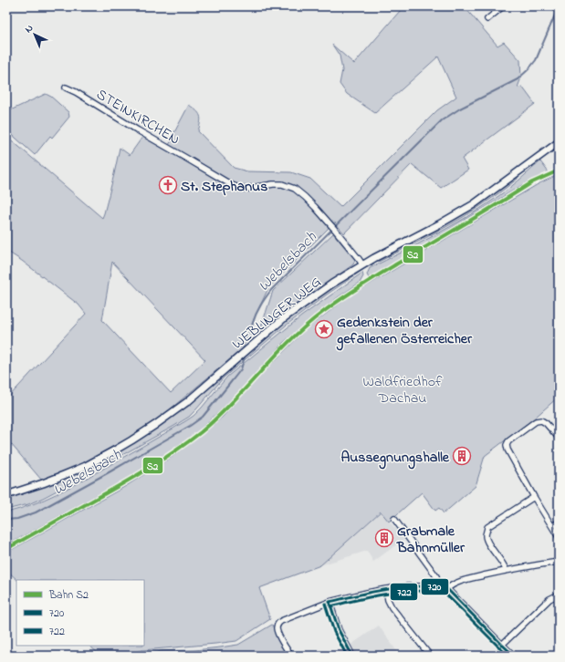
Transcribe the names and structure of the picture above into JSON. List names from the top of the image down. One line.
{"streets":{"street":["STEINKIRCHEN","WEBLINGER WEG"]},"crossings":[["STEINKIRCHEN","WEBLINGER WEG"]],"water":["Webelsbach"],"parks":["Waldfriedhof Dachau"],"places":{"church":["St. Stephanus"],"place":["Gedenkstein der gefallenen Österreicher"],"building":["Aussegnungshalle","Grabmale Bahnmüller"]},"lines":["rail line S2","transit line 720","transit line 722"],"legend":["Bahn S2","720","722"],"north":"top left"}
